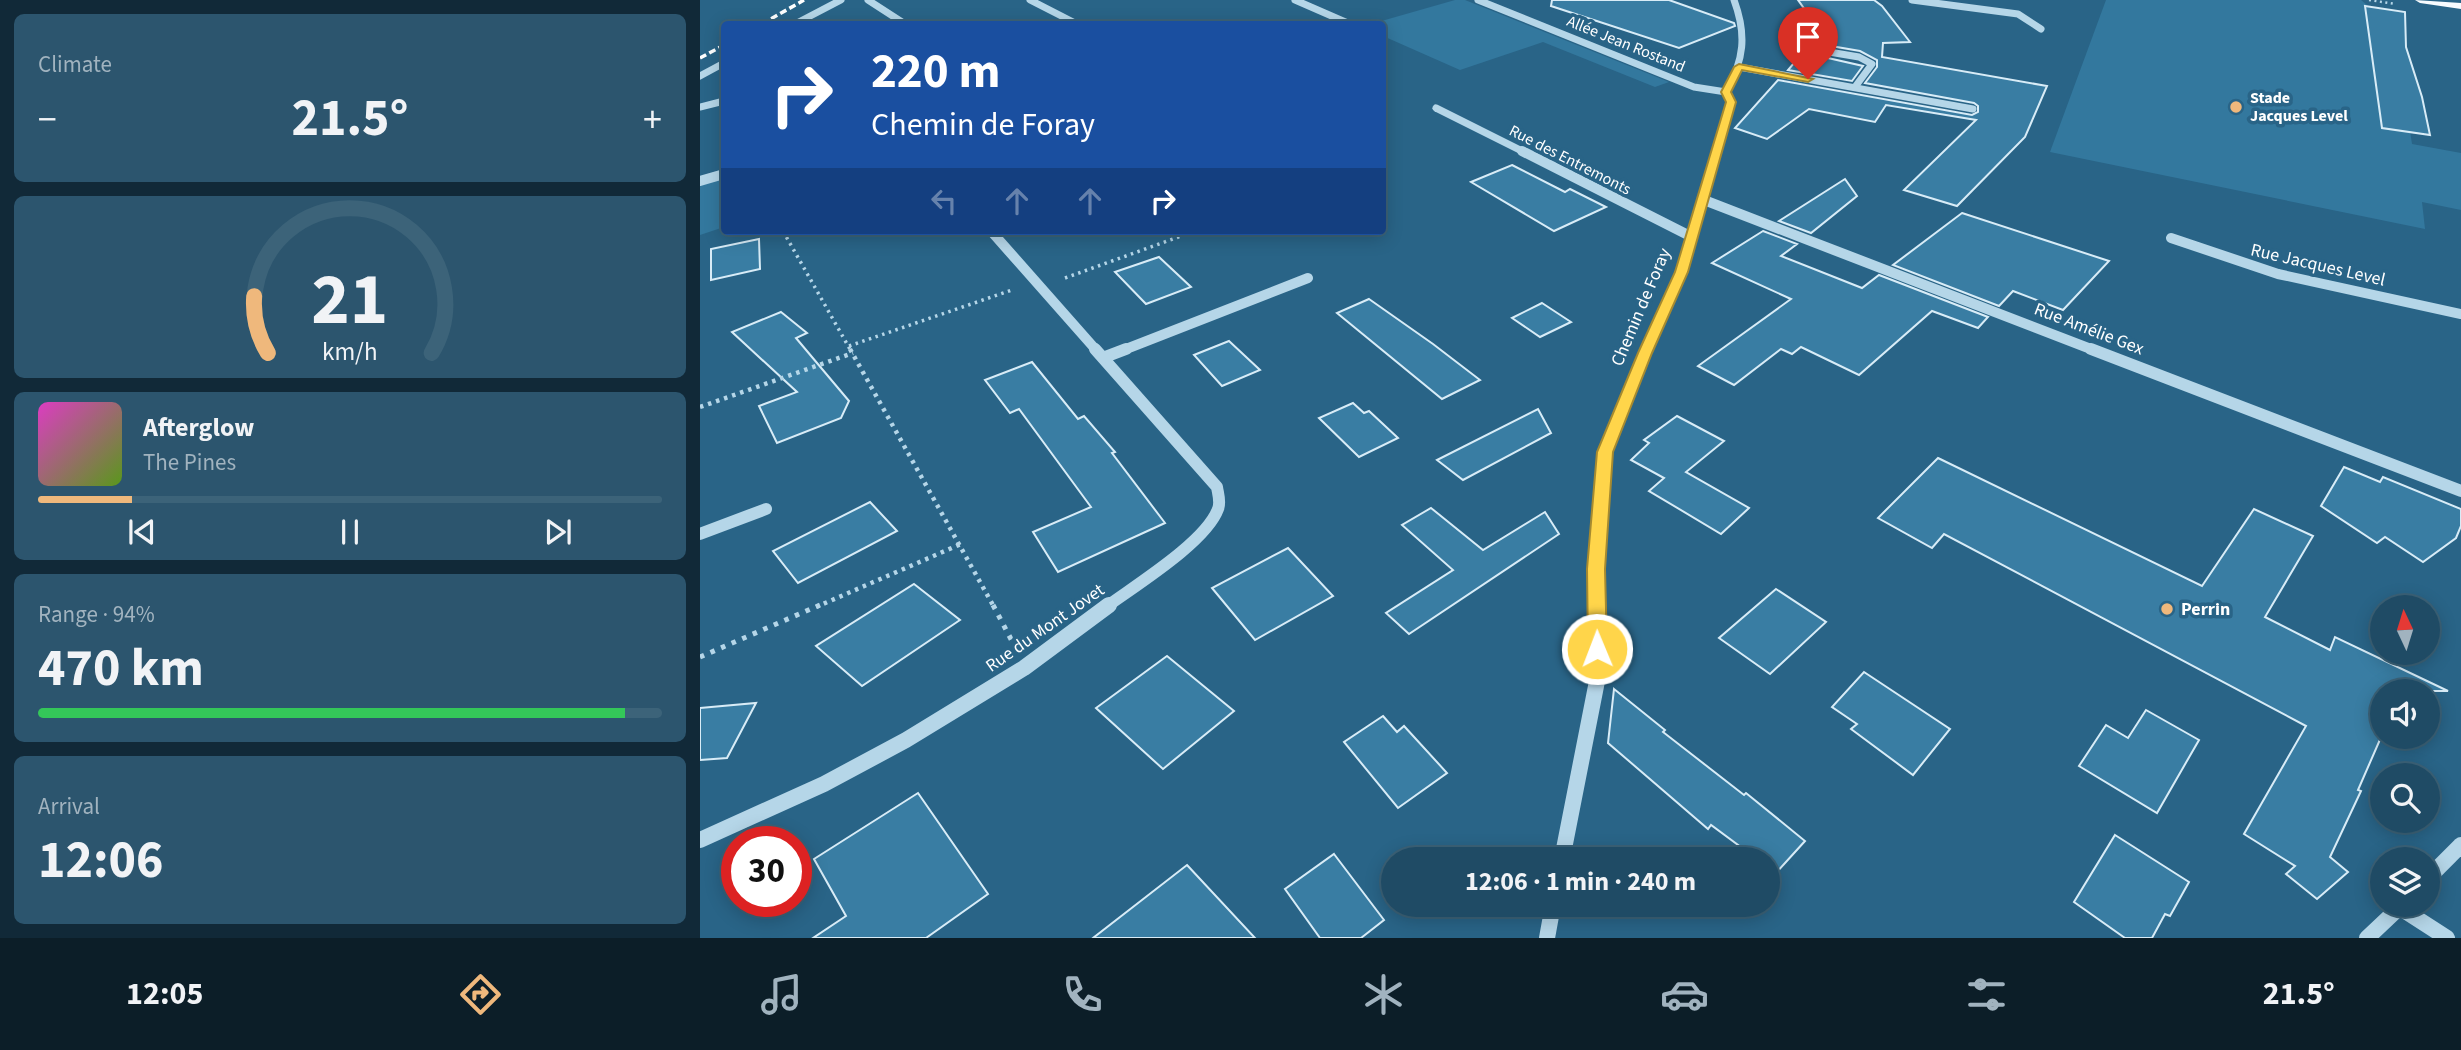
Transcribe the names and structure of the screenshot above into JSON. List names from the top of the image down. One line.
{"streets":{"street":["Allée Jean Rostand","Rue des Entremonts","Rue Jacques Level","Chemin de Foray","Rue Amélie Gex","Rue du Mont Jovet"]},"crossings":[["Allée Jean Rostand","Chemin de Foray"],["Rue des Entremonts","Chemin de Foray"],["Chemin de Foray","Rue Amélie Gex"]],"places":["Stade Jacques Level","Perrin"],"north":"top","page":{"tile":["Climate",["Range · 94%","470 km"],["Arrival","12:06"]],"turn":["220 m","Chemin de Foray"],"heat":["−","21.5°","+"],"song":["Afterglow","The Pines"],"limit":"30","trip":"12:06 · 1 min · 240 m","tabs":["12:05","21.5°"],"gauge":["21","km/h"]}}
